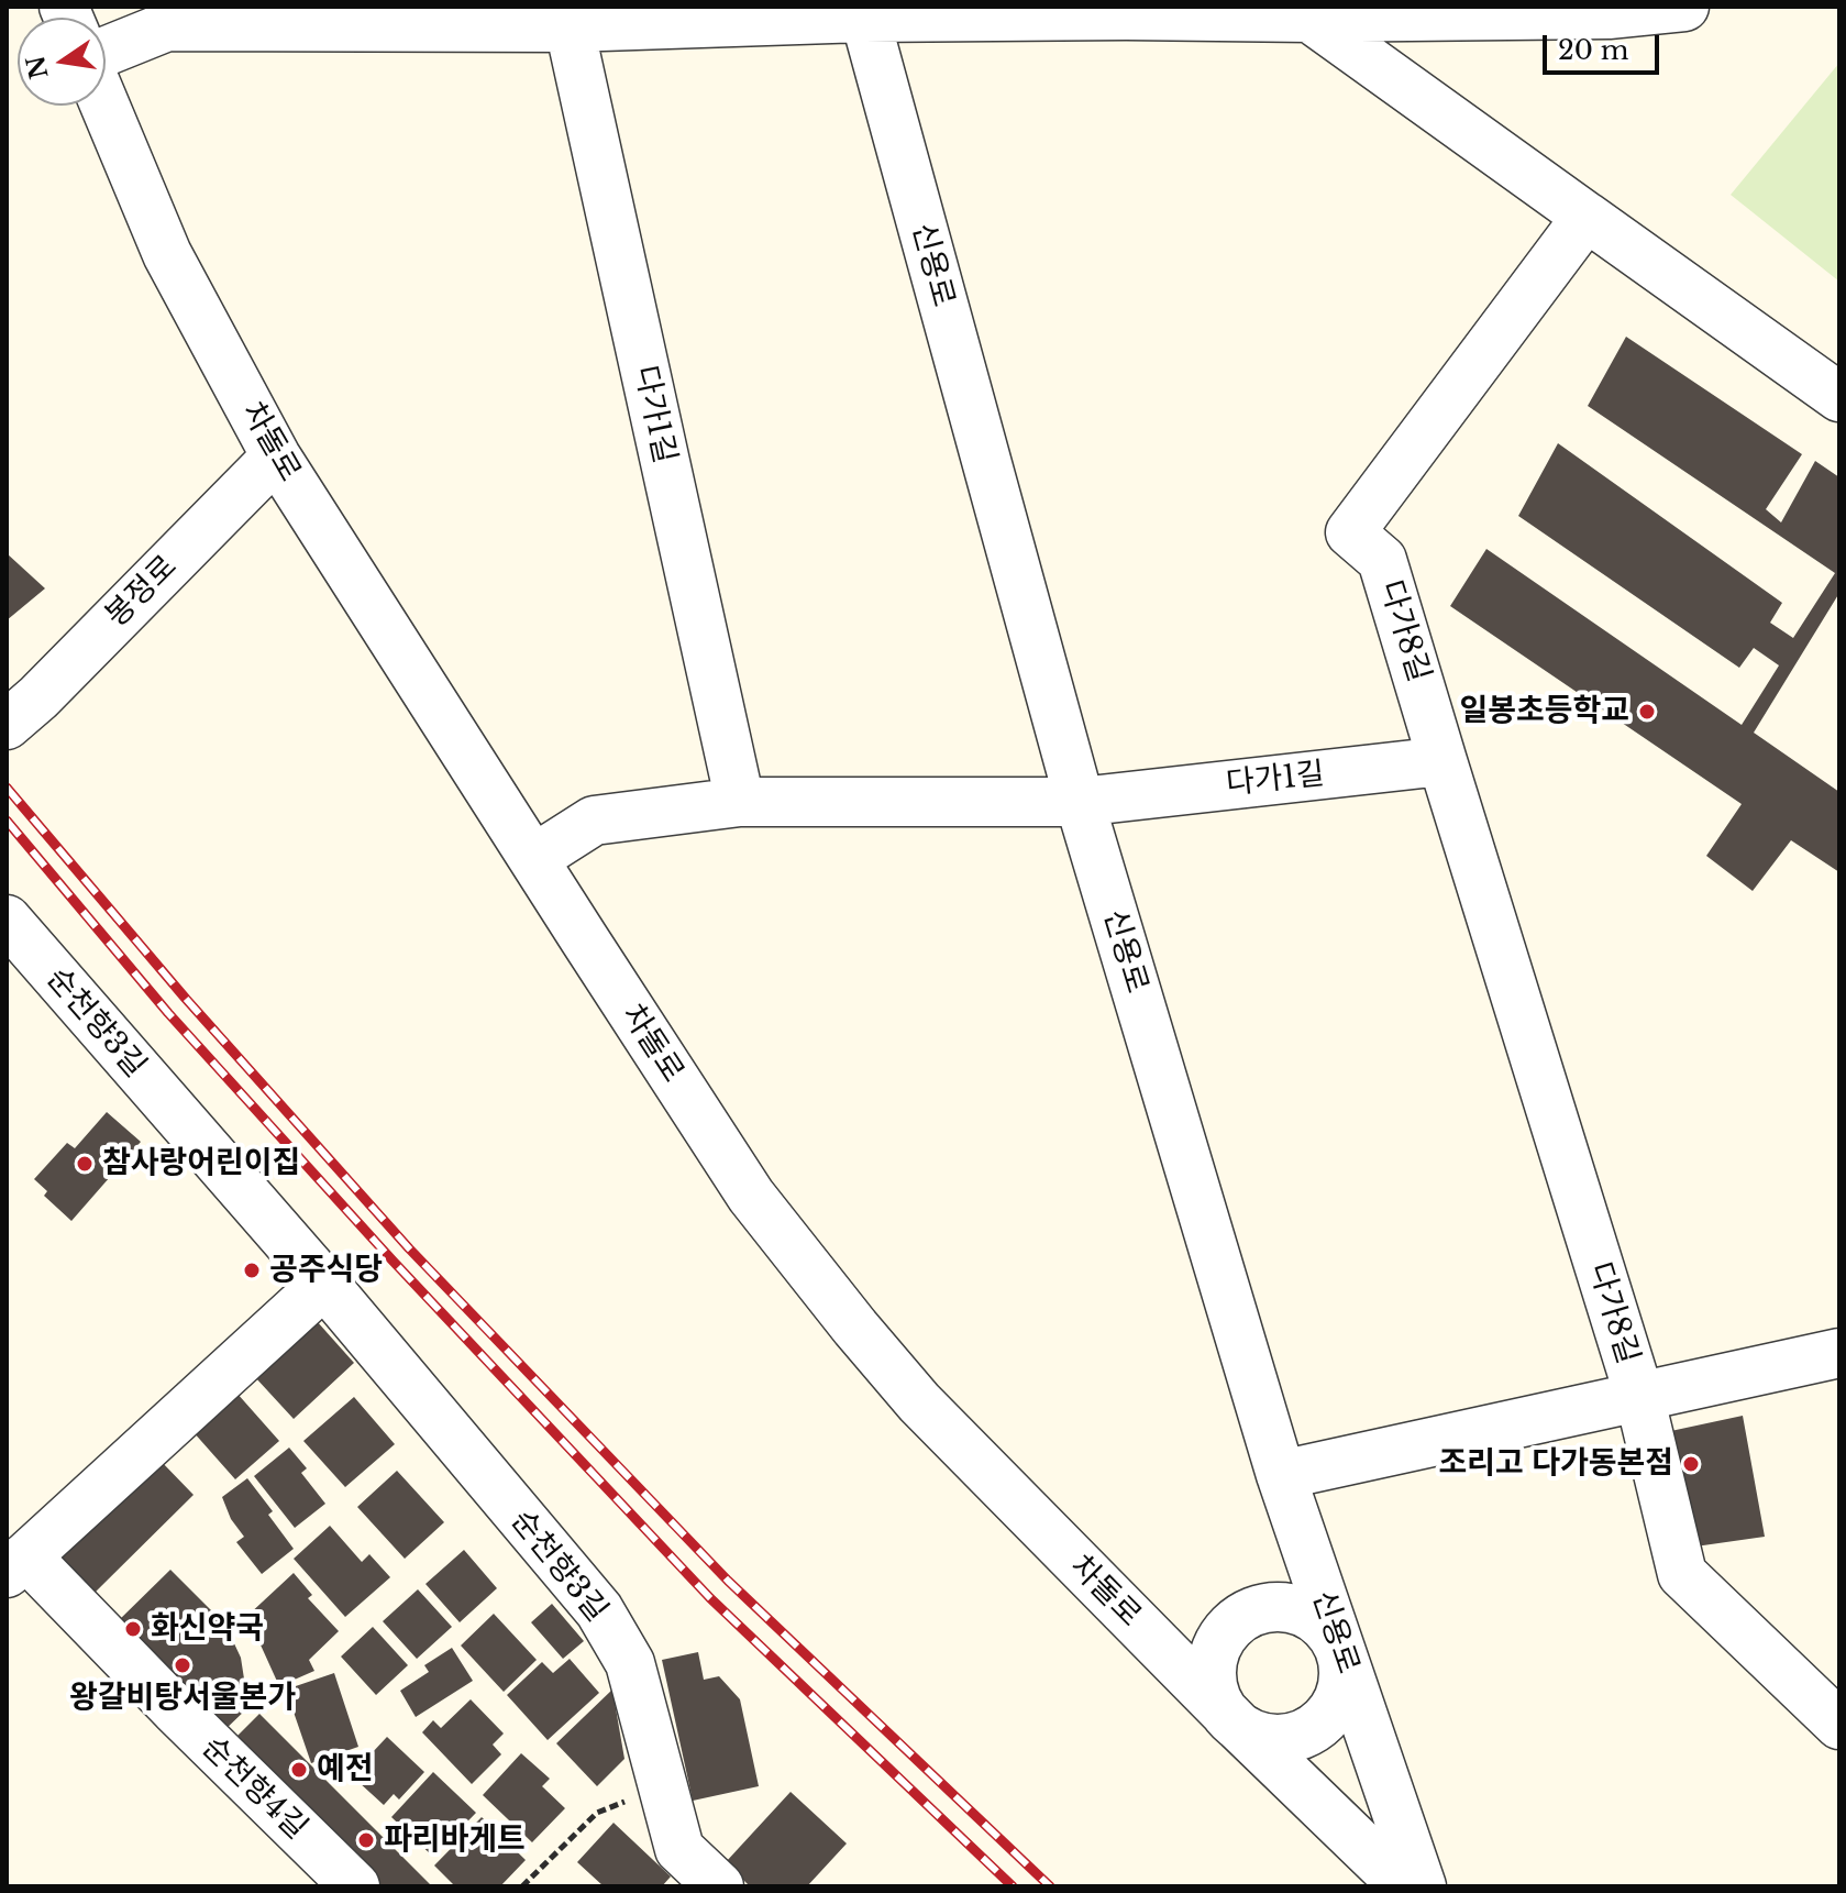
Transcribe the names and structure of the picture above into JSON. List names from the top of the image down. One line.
{"streets":{"street":["신용로","다가1길","차돌로","봉정로","다가8길","순천향3길","순천향4길"]},"crossings":[["신용로","다가1길"],["다가1길","차돌로"],["다가1길","다가8길"],["차돌로","봉정로"]],"places":["일봉초등학교","참사랑어린이집","공주식당","조리고 다가동본점","화신약국","왕갈비탕서울본가","예전","파리바게트"],"scale_bar":"20 m","north":"left"}
